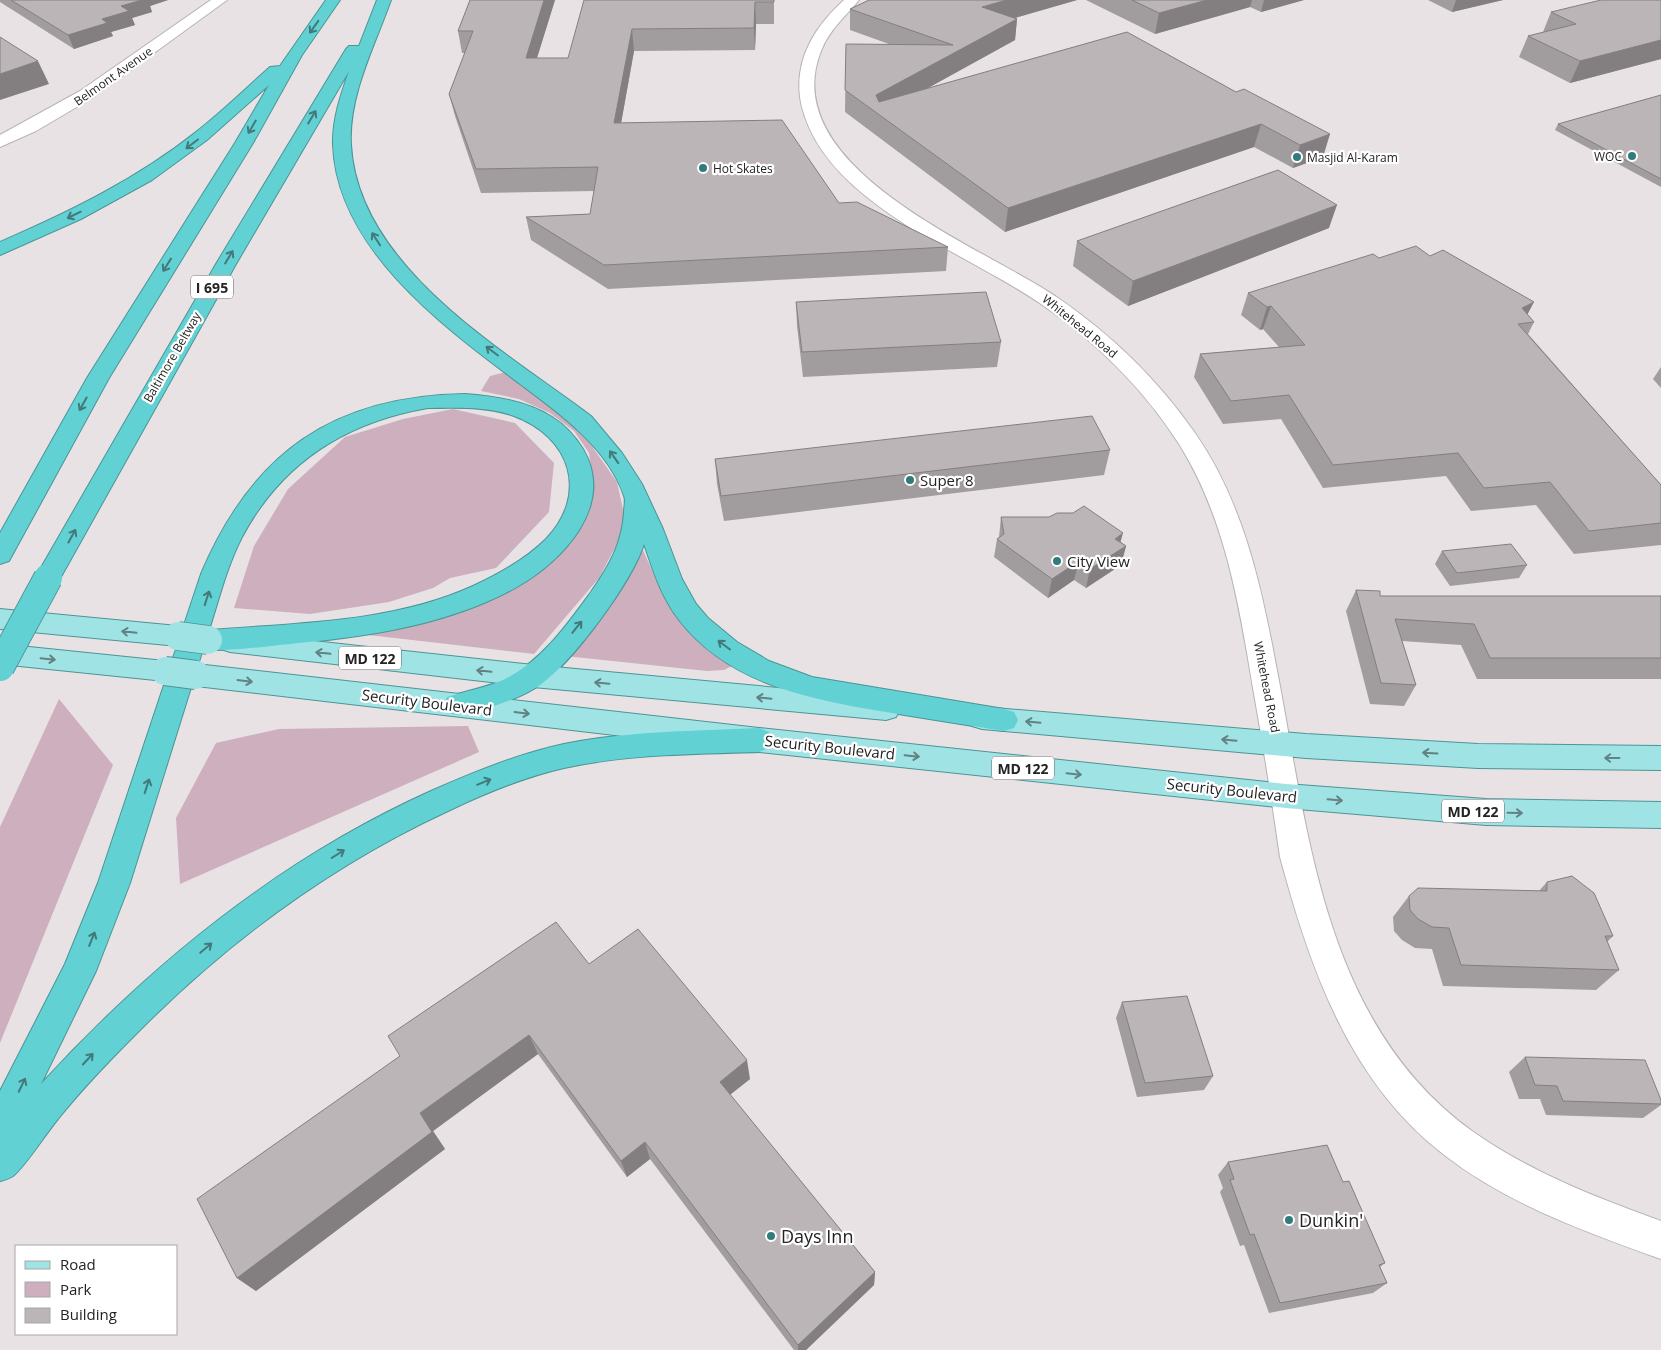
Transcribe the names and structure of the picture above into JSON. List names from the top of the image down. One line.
{"streets":{"highway":["I 695","Baltimore Beltway"],"main road":["MD 122","Security Boulevard"],"street":["Belmont Avenue","Whitehead Road"]},"crossings":[["Whitehead Road","MD 122"],["Whitehead Road","Security Boulevard"]],"places":["WOC","Masjid Al-Karam","Hot Skates","Super 8","City View","Dunkin'","Days Inn"],"legend":["Road","Park","Building"]}
